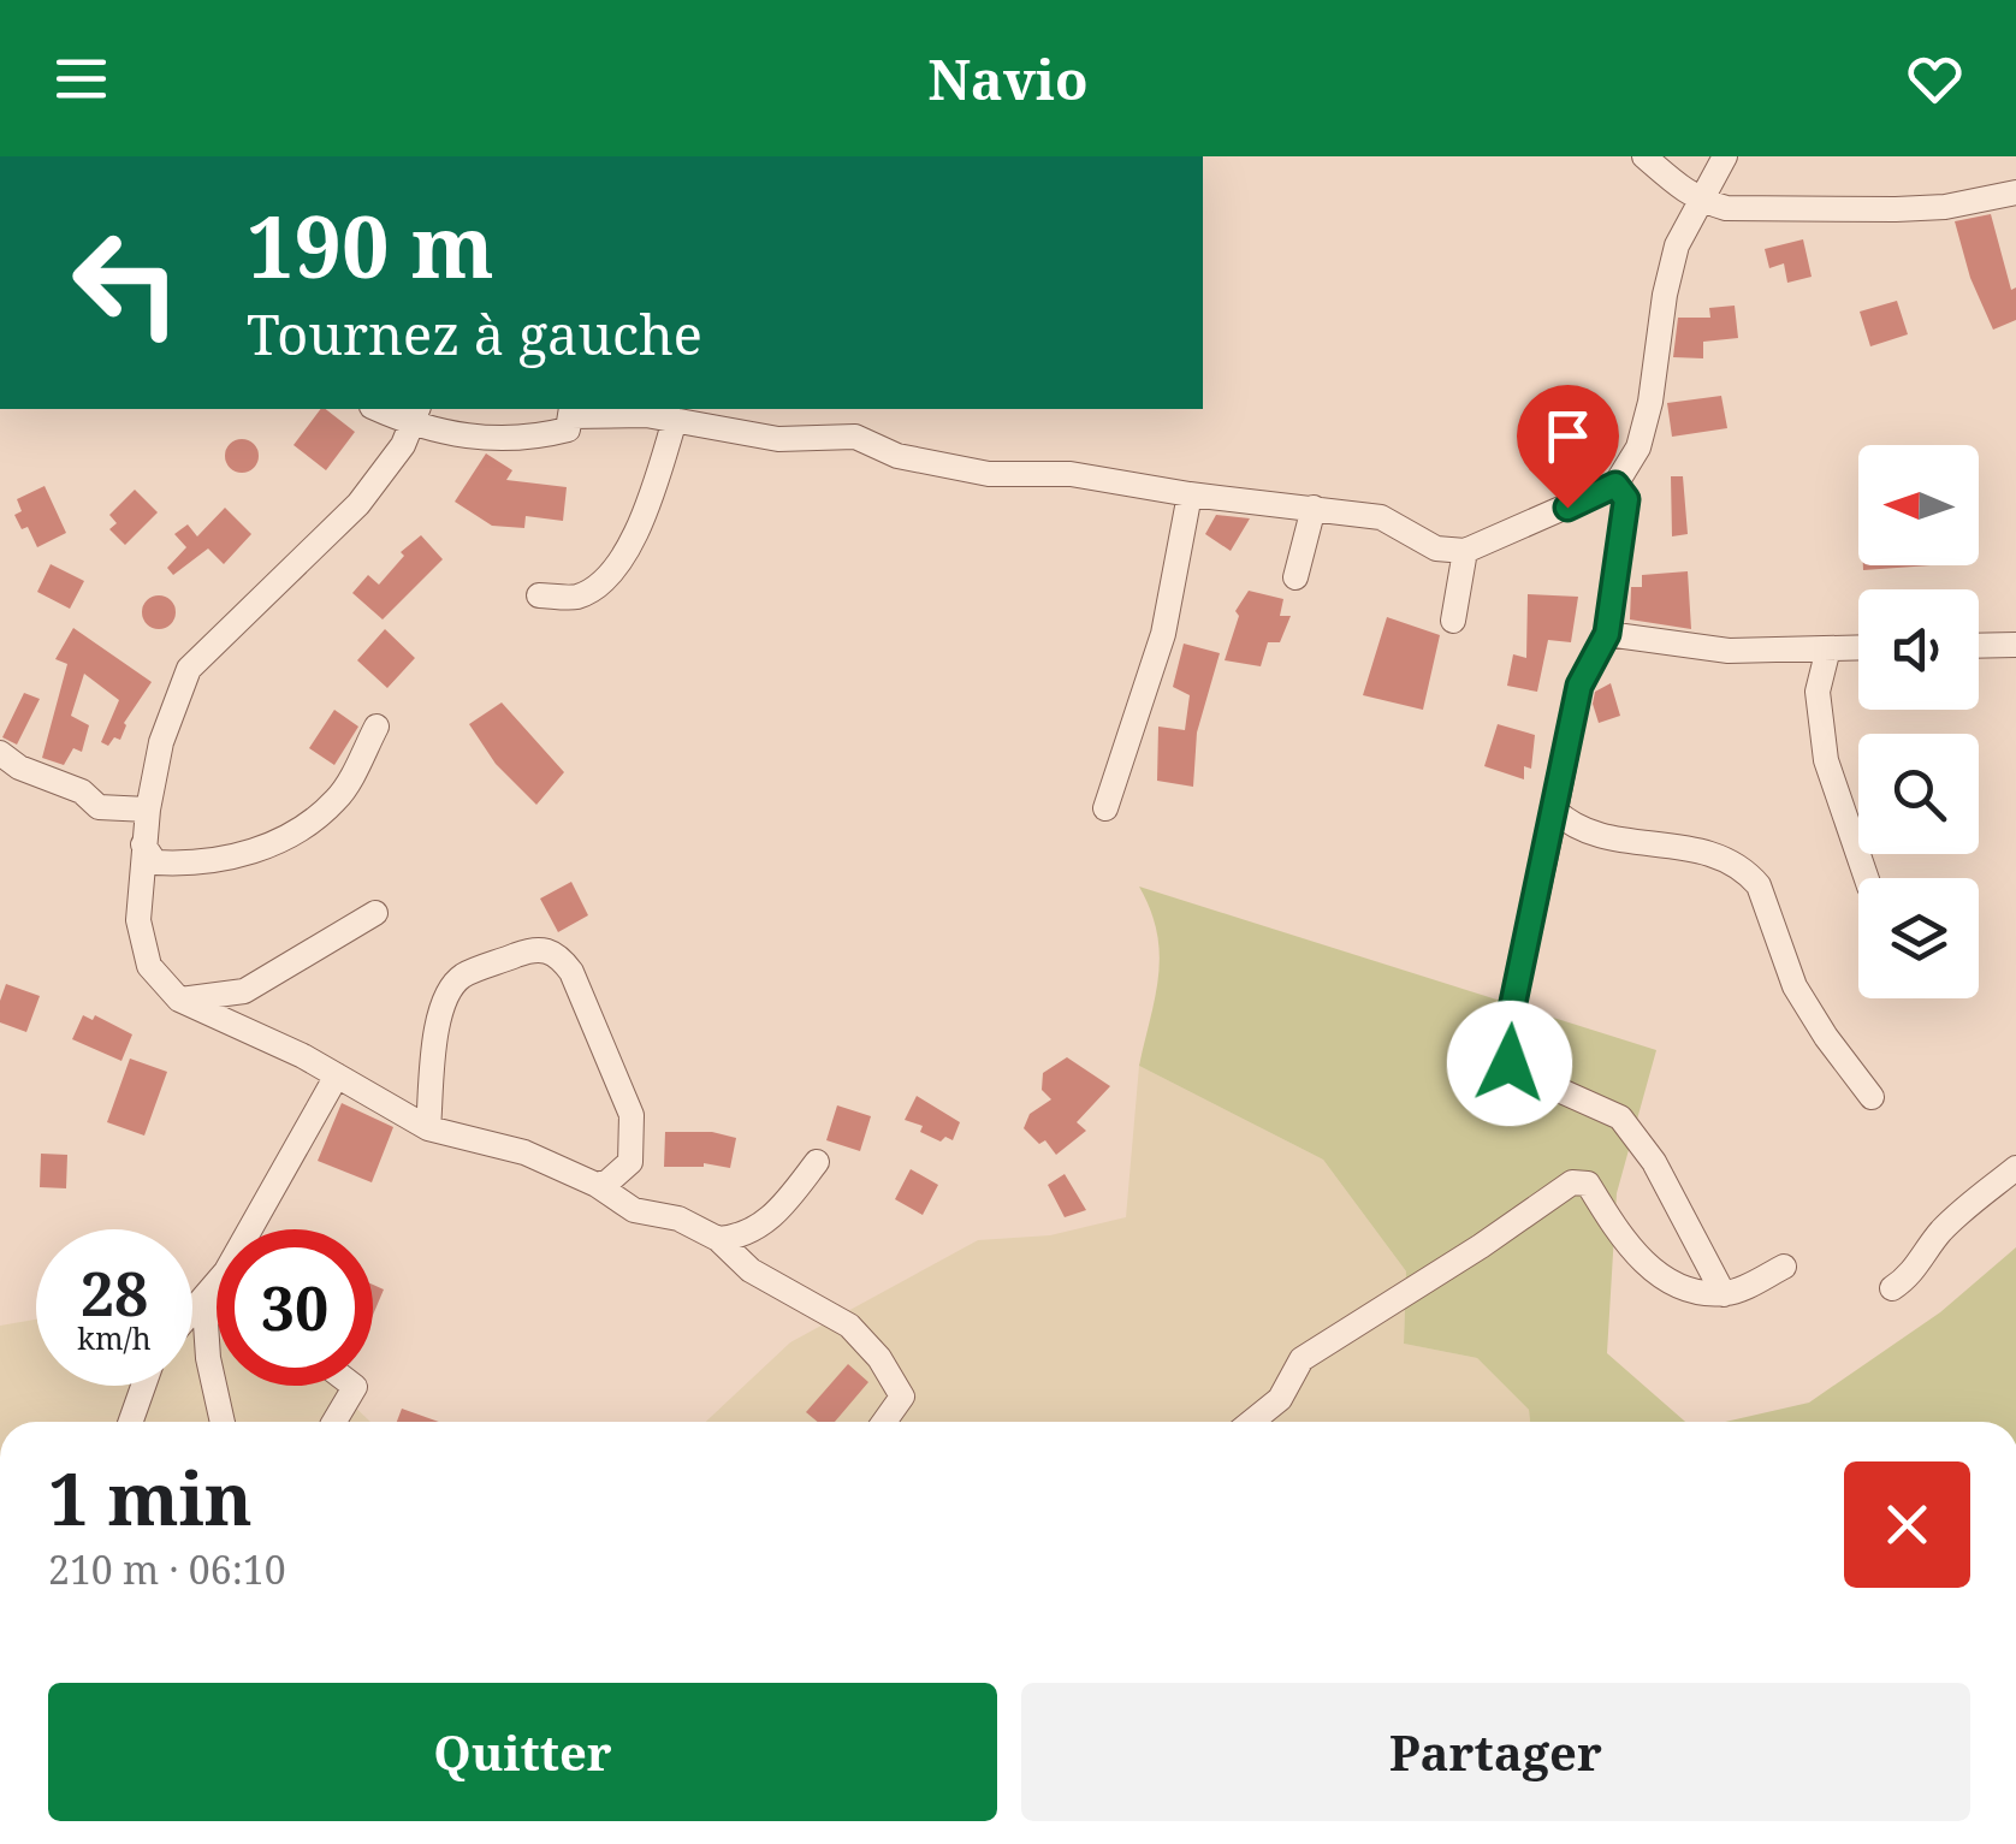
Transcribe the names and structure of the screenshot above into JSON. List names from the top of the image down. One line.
{"north":"left","page":{"header":"Navio","turn":["190 m","Tournez à gauche"],"speed":"28 km/h","limit":"30","heading":["1 min","210 m · 06:10"],"buttons":["Quitter","Partager"]}}
